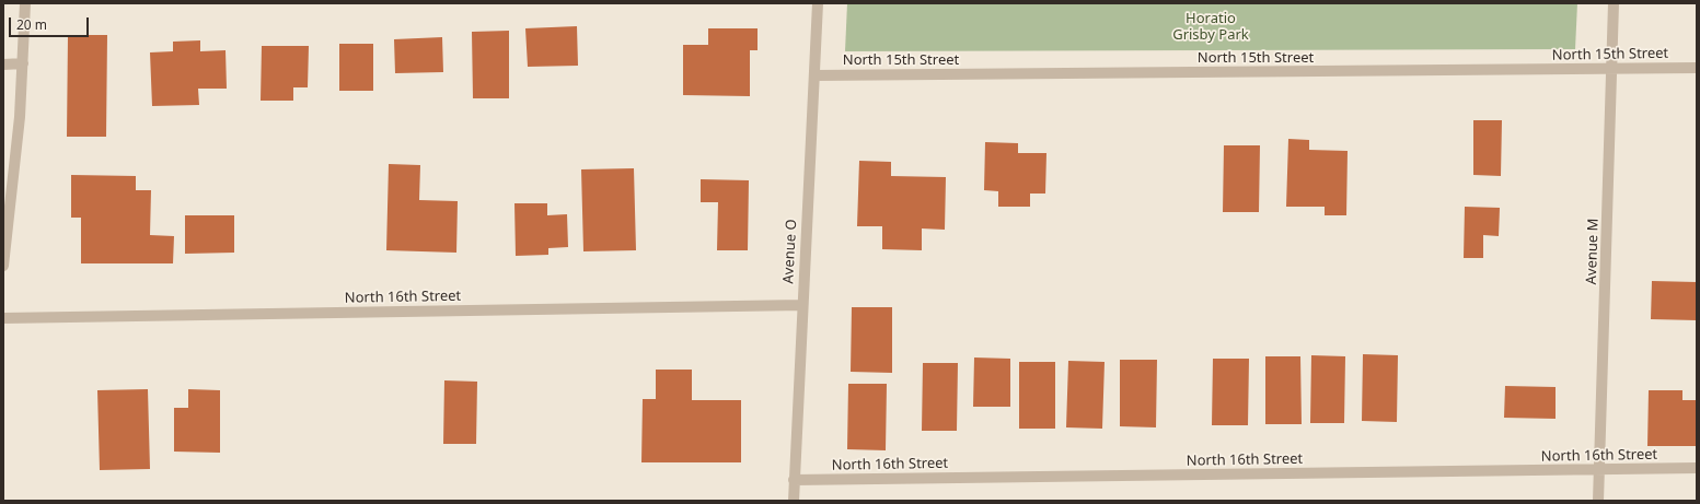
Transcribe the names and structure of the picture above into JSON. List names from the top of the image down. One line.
{"streets":{"street":["North 15th Street","Avenue O","Avenue M","North 16th Street"]},"crossings":[["North 15th Street","Avenue O"],["North 15th Street","Avenue M"],["Avenue O","North 16th Street"],["Avenue M","North 16th Street"]],"parks":["Horatio Grisby Park"],"scale_bar":"20 m"}
